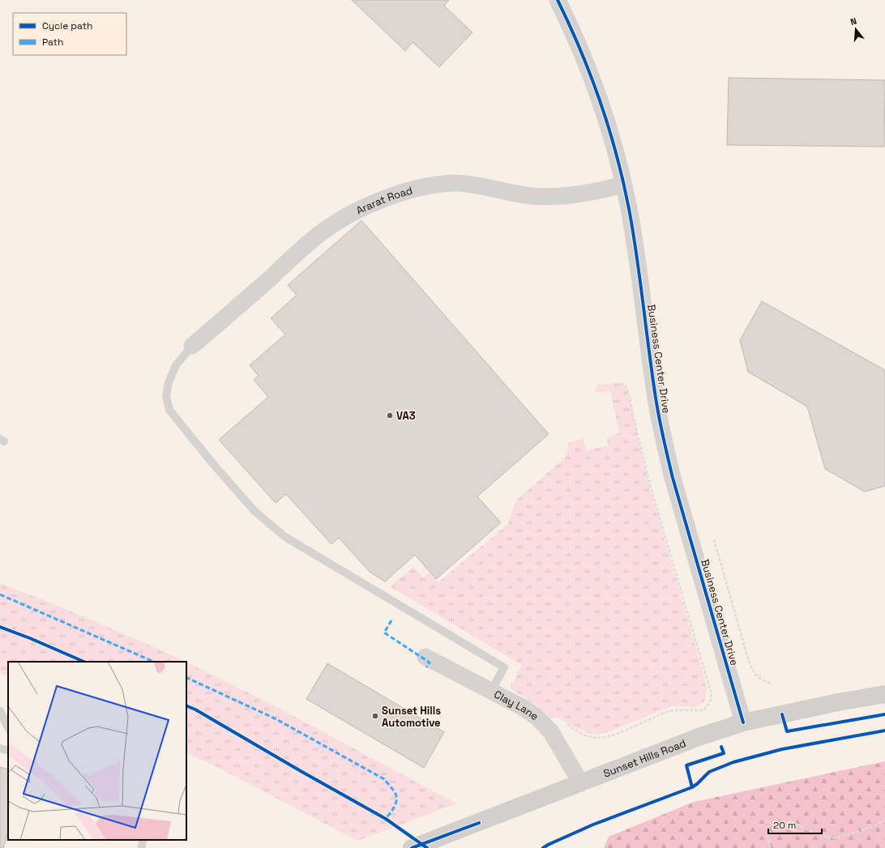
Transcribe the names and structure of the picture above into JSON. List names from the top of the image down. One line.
{"streets":{"main road":["Sunset Hills Road"],"street":["Ararat Road","Business Center Drive","Clay Lane"]},"crossings":[["Ararat Road","Business Center Drive"],["Business Center Drive","Sunset Hills Road"],["Clay Lane","Sunset Hills Road"]],"places":["VA3","Sunset Hills Automotive"],"legend":["Cycle path","Path"],"scale_bar":"20 m","north":"top"}
